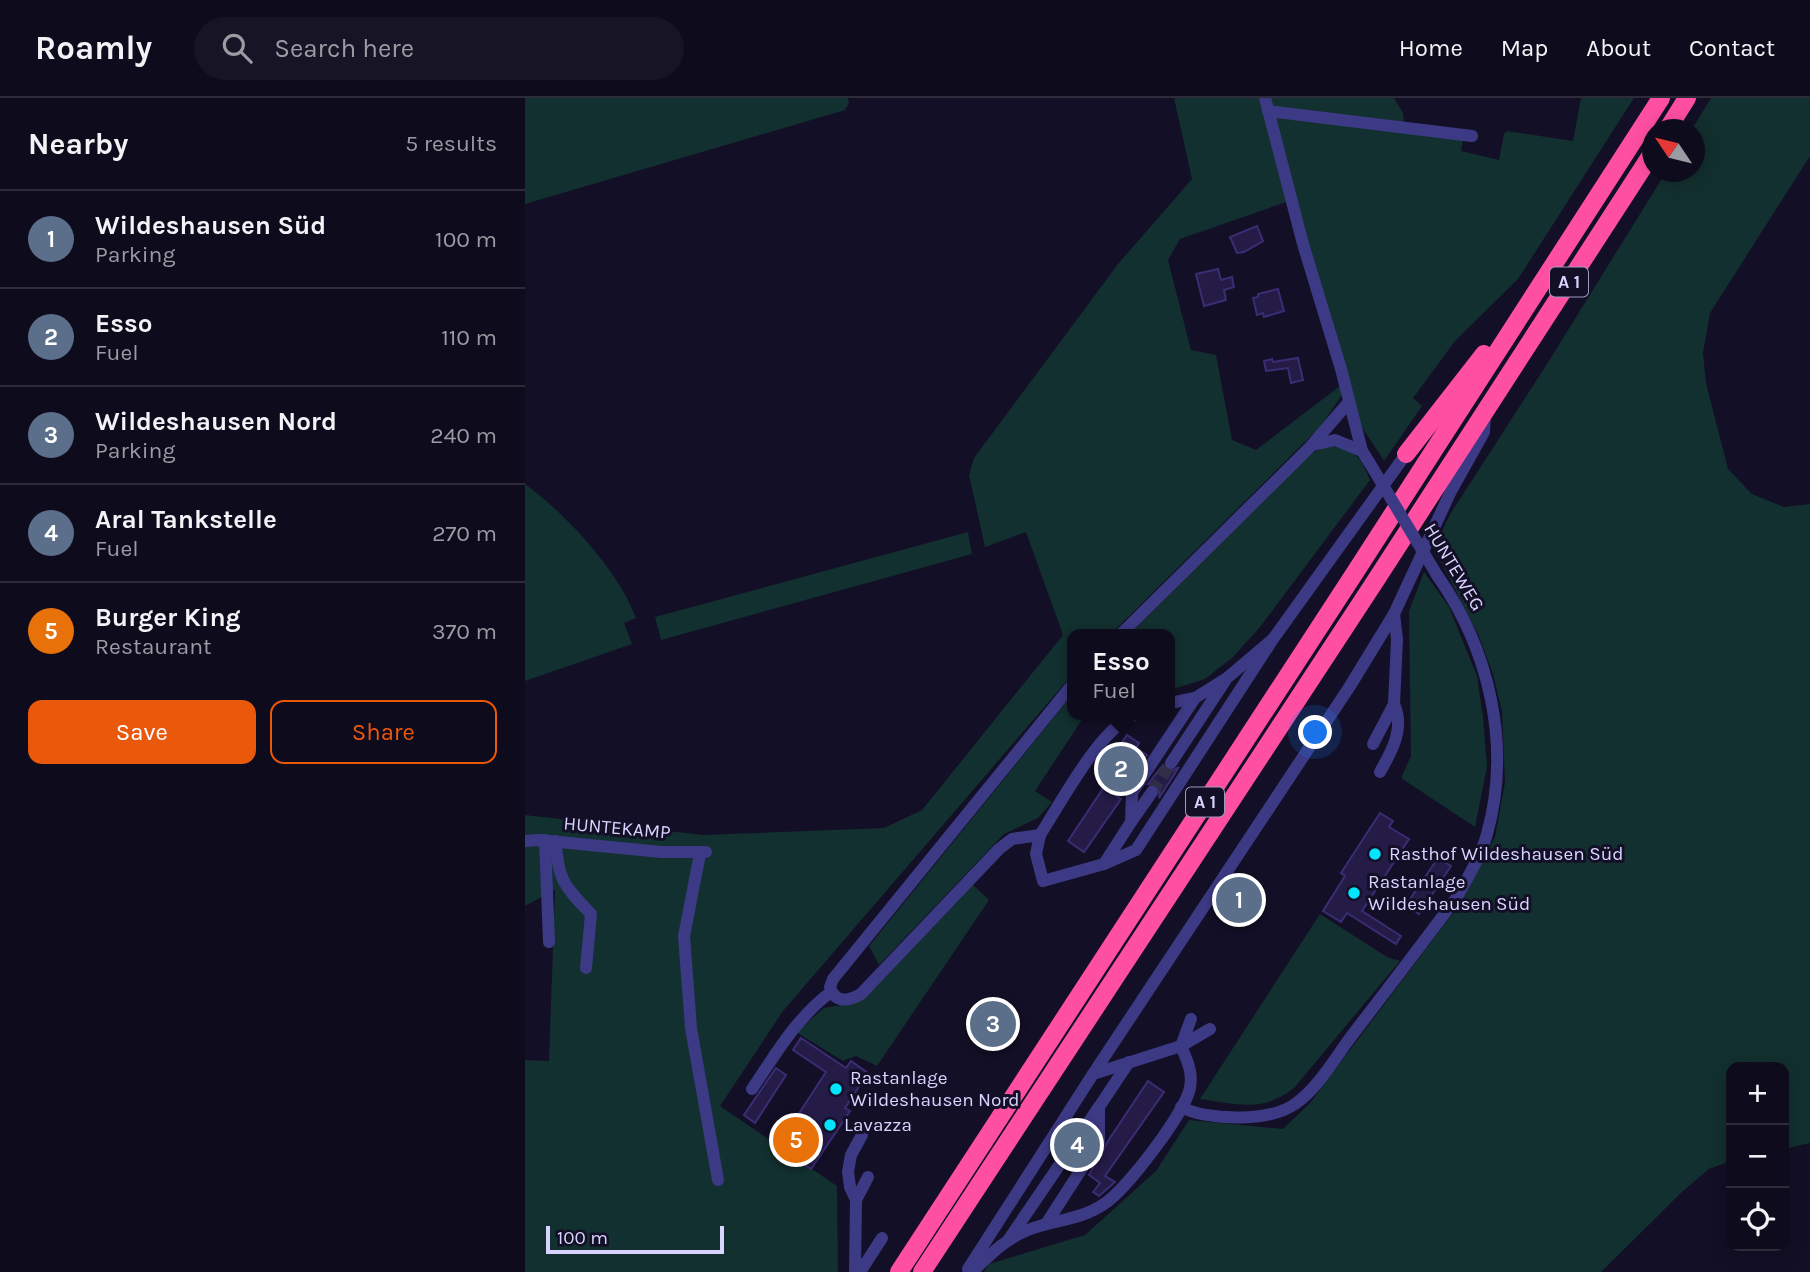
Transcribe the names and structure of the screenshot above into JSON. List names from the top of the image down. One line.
{"streets":{"highway":["A 1"],"street":["HUNTEWEG","HUNTEKAMP"]},"places":["Rasthof Wildeshausen Süd","Rastanlage Wildeshausen Süd","Rastanlage Wildeshausen Nord","Lavazza"],"scale_bar":"100 m","north":"top left","page":{"header":"Roamly","search":"Search here","nav":["Home","Map","About","Contact"],"heading":["Nearby","5 results"],"list":[{"mark":"1","name":"Wildeshausen Süd","note":"Parking","value":"100 m"},{"mark":"2","name":"Esso","note":"Fuel","value":"110 m"},{"mark":"3","name":"Wildeshausen Nord","note":"Parking","value":"240 m"},{"mark":"4","name":"Aral Tankstelle","note":"Fuel","value":"270 m"},{"mark":"5","name":"Burger King","note":"Restaurant","value":"370 m"}],"popup":["Esso","Fuel"],"buttons":["Save","Share"],"pins":["2","1","3","5","4"],"map_buttons":["+","−"],"scale":"100 m"}}
